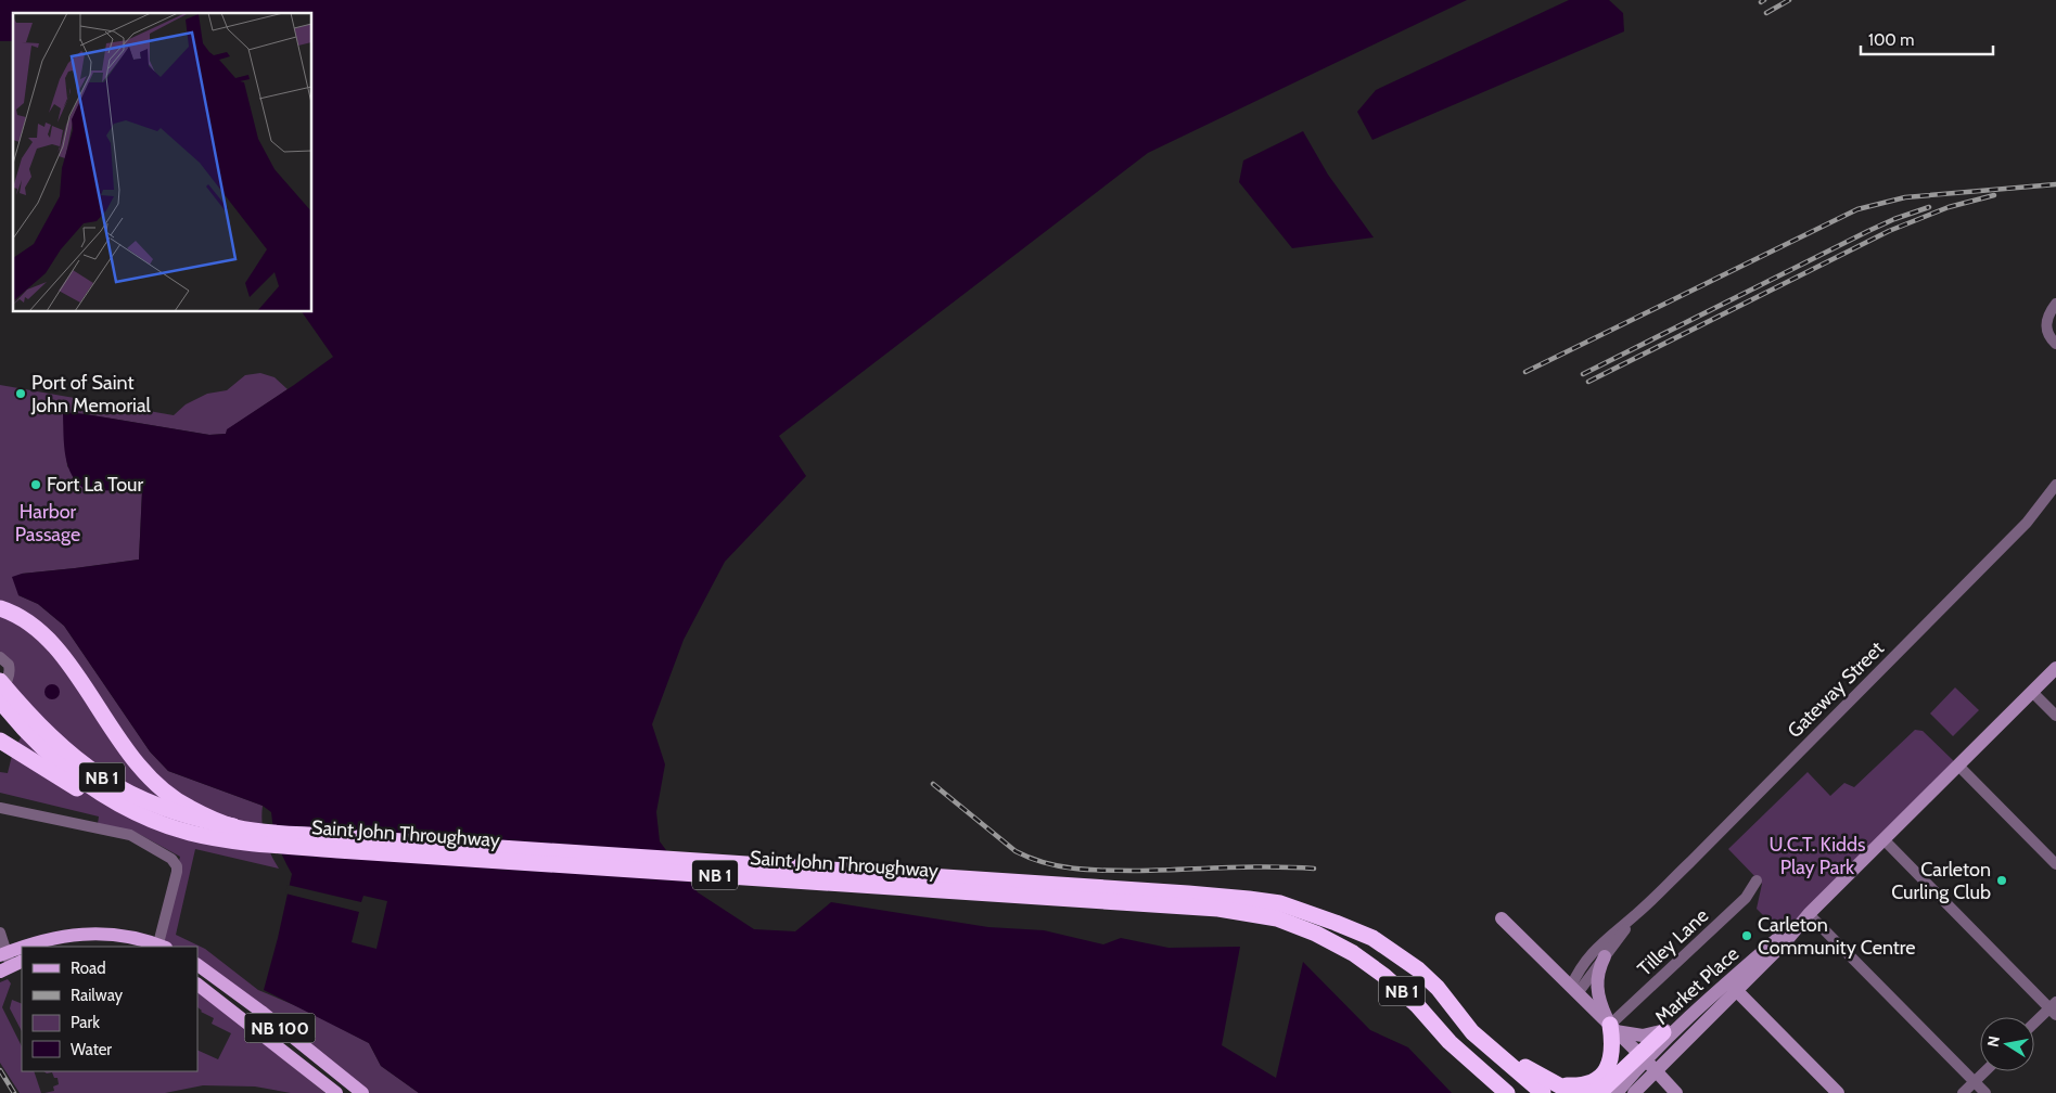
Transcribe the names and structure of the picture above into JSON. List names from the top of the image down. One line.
{"streets":{"highway":["NB 1","Saint John Throughway"],"main road":["NB 100"],"street":["Gateway Street","Tilley Lane","Market Place"]},"parks":["Harbor Passage","U.C.T. Kidds Play Park"],"places":["Port of Saint John Memorial","Fort La Tour","Carleton Curling Club","Carleton Community Centre"],"legend":["Road","Railway","Park","Water"],"scale_bar":"100 m","north":"left"}
